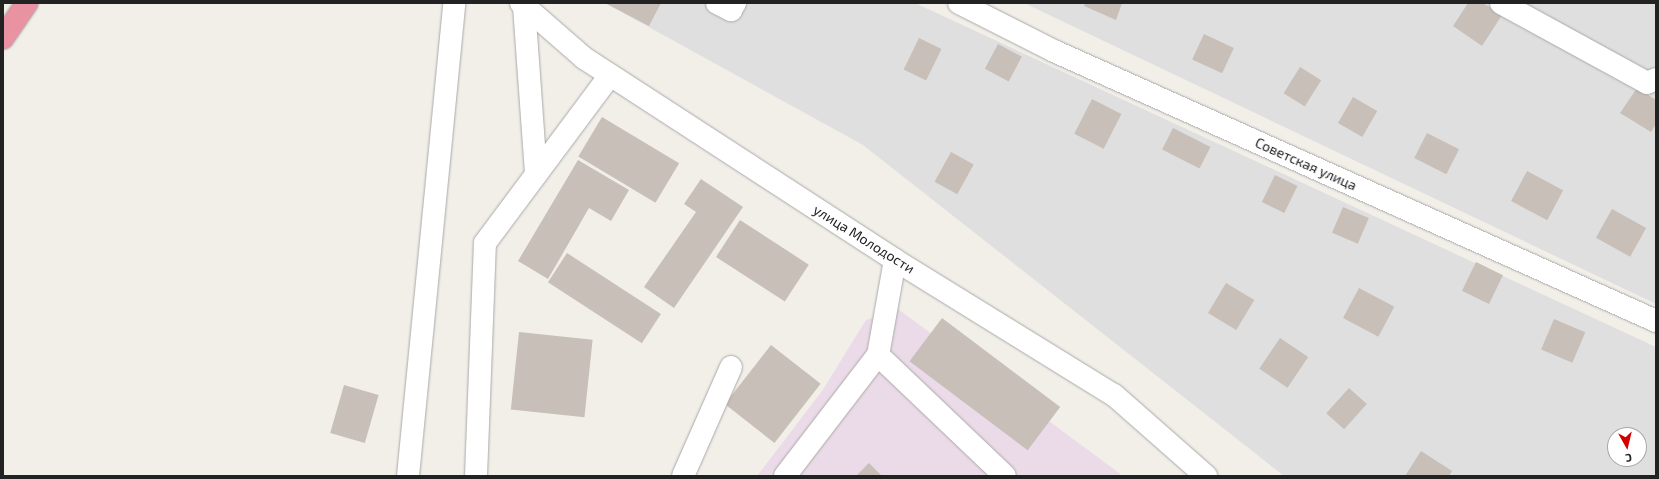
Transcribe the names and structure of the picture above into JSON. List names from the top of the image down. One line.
{"streets":{"street":["Советская улица","улица Молодости"]},"north":"bottom"}
